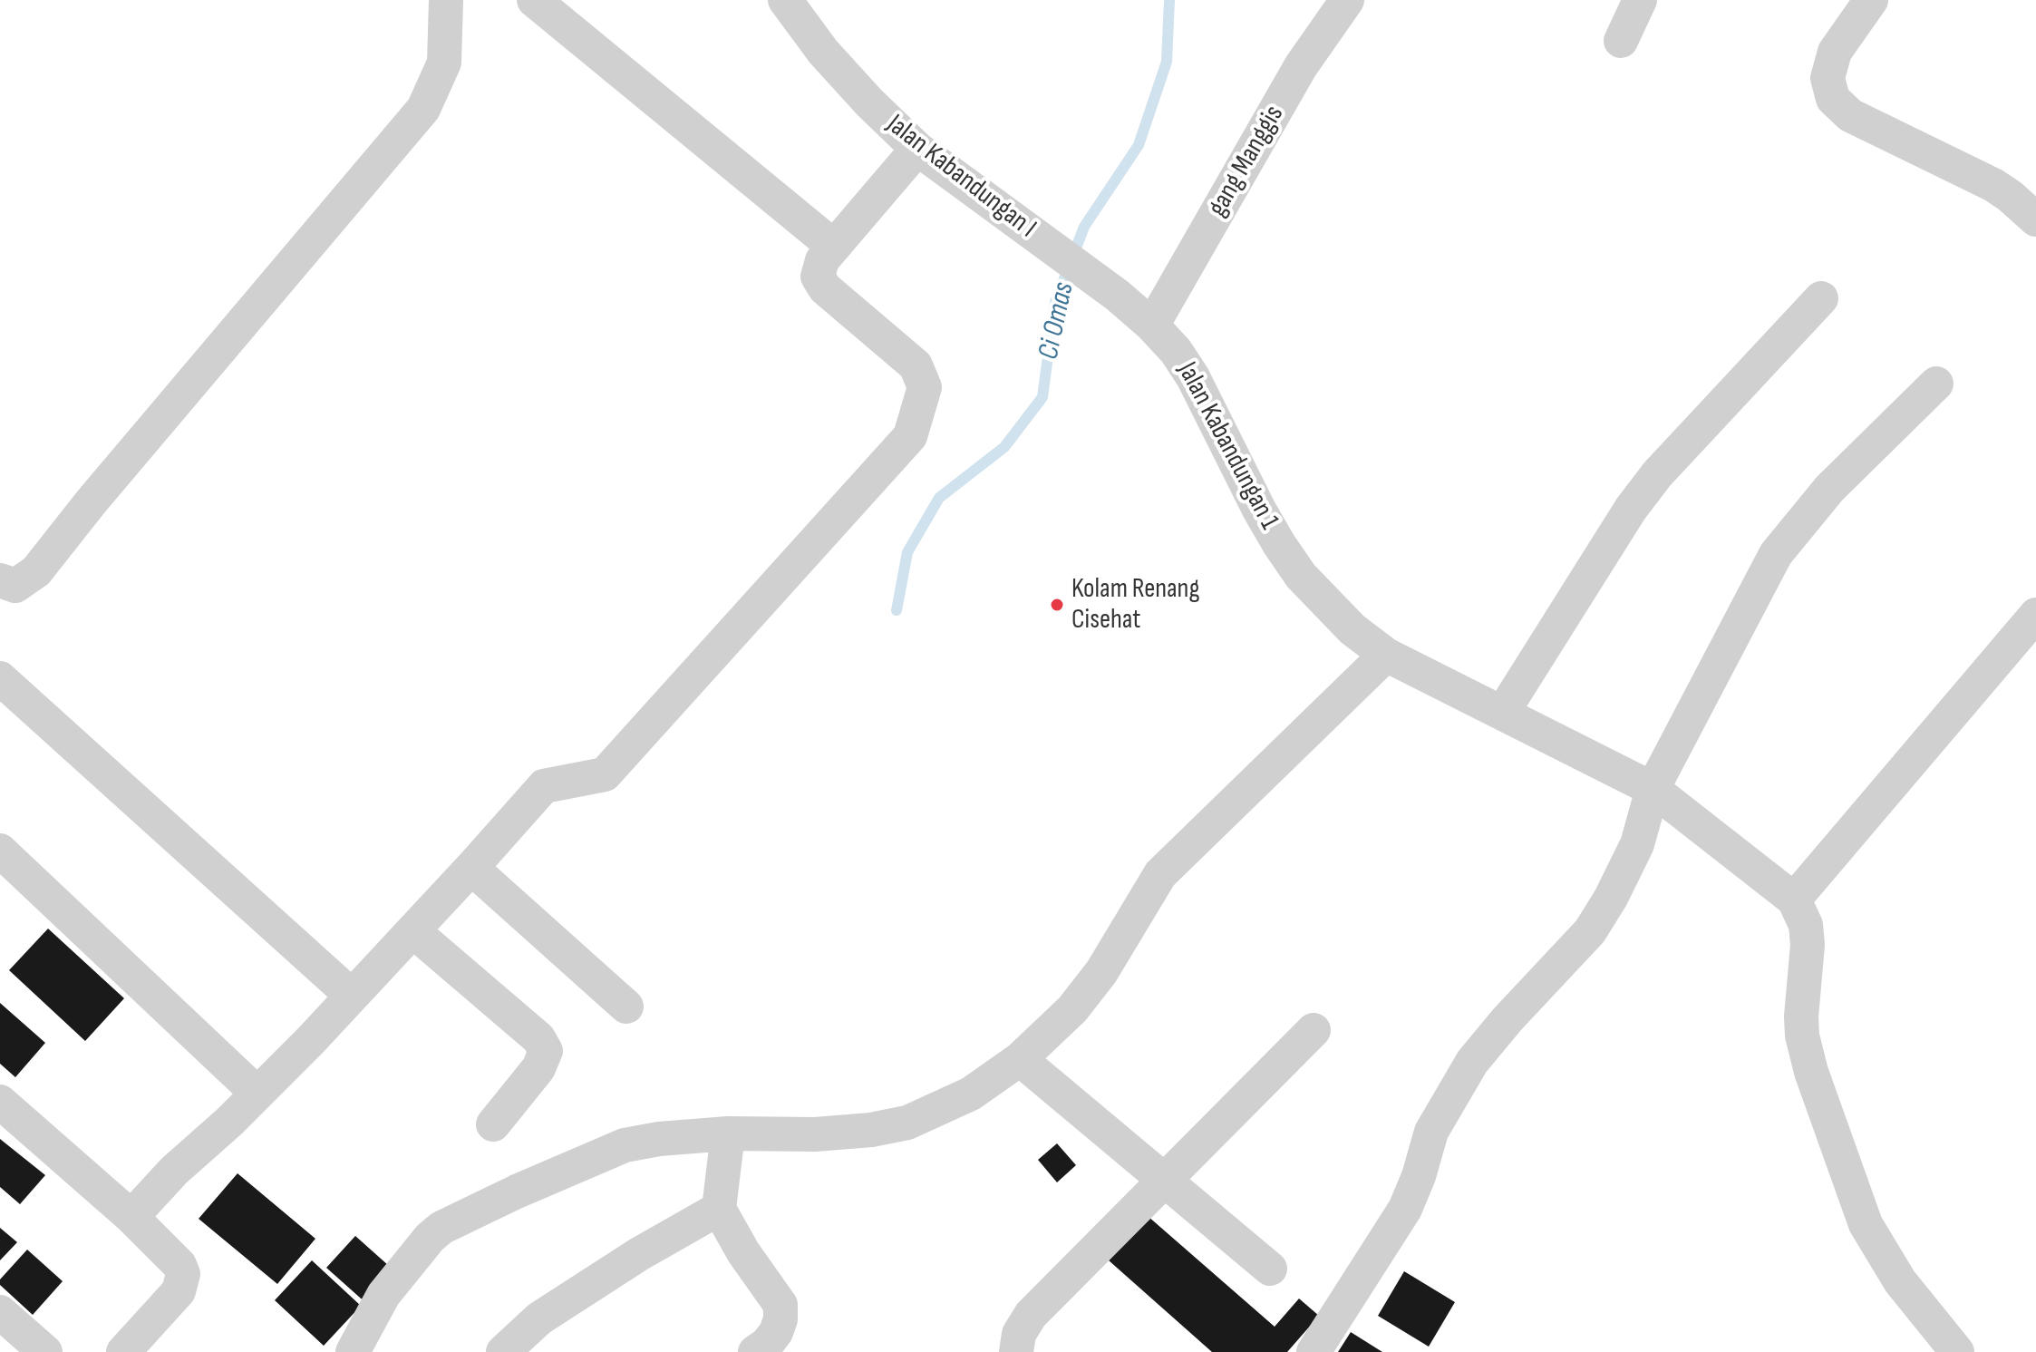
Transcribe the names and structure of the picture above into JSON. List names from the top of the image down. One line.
{"streets":{"street":["gang Manggis","Jalan Kabandungan I","Jalan Kabandungan 1"]},"crossings":[["gang Manggis","Jalan Kabandungan 1"],["Jalan Kabandungan I","Jalan Kabandungan 1"]],"water":["Ci Omas"],"places":["Kolam Renang Cisehat"]}
